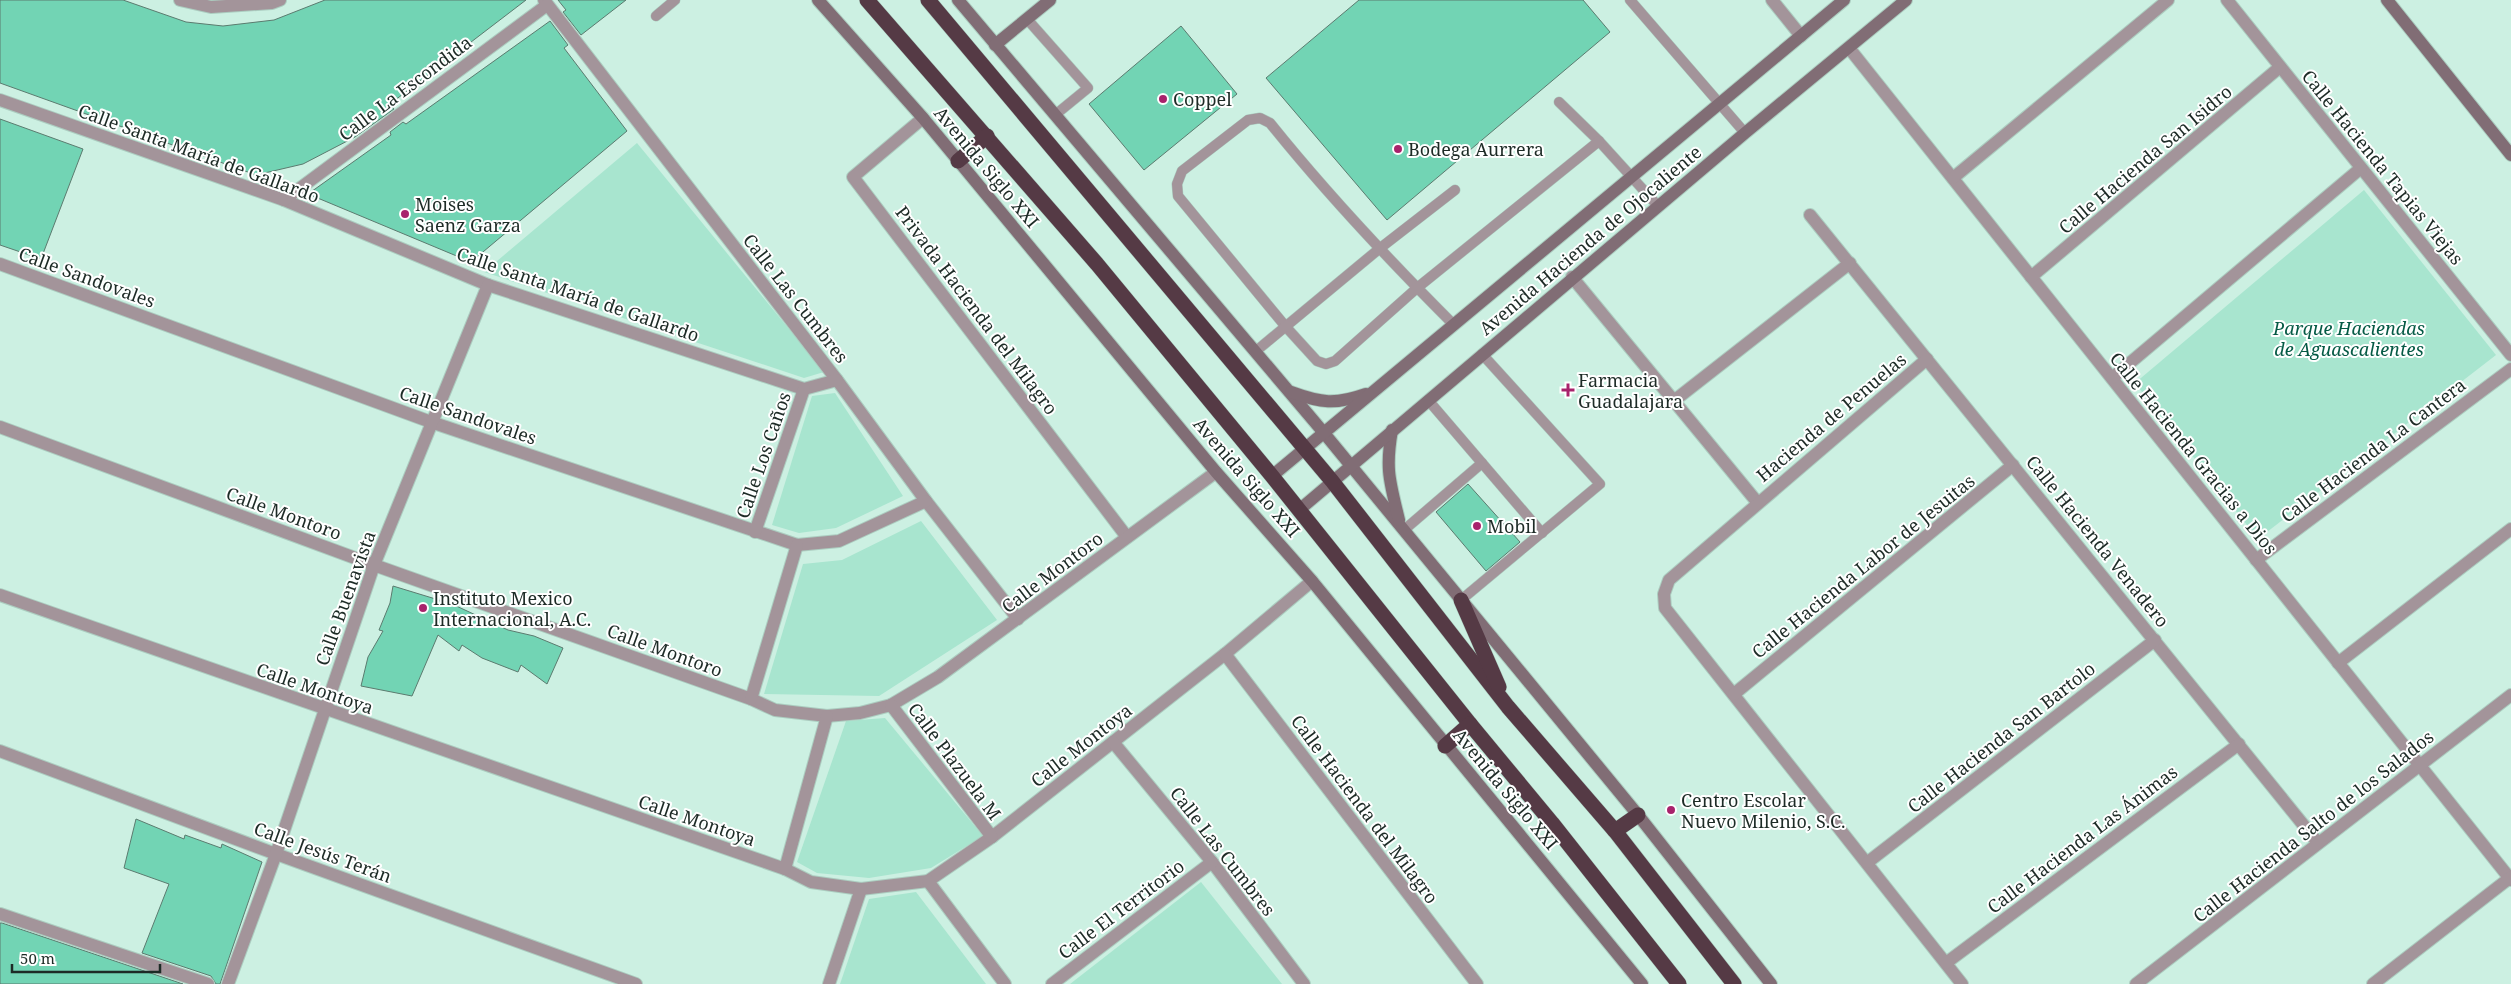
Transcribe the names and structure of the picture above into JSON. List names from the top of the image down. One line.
{"streets":{"highway":["Avenida Siglo XXI"],"street":["Calle La Escondida","Calle Santa María de Gallardo","Calle Hacienda San Isidro","Calle Hacienda Tapias Viejas","Avenida Hacienda de Ojocaliente","Calle Sandovales","Calle Las Cumbres","Privada Hacienda del Milagro","Hacienda de Penuelas","Calle Hacienda La Cantera","Calle Hacienda Gracias a Dios","Calle Los Caños","Calle Montoro","Calle Hacienda Venadero","Calle Hacienda Labor de Jesuitas","Calle Buenavista","Calle Montoya","Calle Hacienda San Bartolo","Calle Plazuela M","Calle Hacienda del Milagro","Calle Hacienda Salto de los Salados","Calle Hacienda Las Ánimas","Calle Jesús Terán","Calle El Territorio"]},"crossings":[["Calle La Escondida","Calle Santa María de Gallardo"],["Calle La Escondida","Calle Las Cumbres"],["Calle Santa María de Gallardo","Calle Los Caños"],["Calle Santa María de Gallardo","Calle Buenavista"],["Calle Hacienda San Isidro","Calle Hacienda Tapias Viejas"],["Calle Hacienda San Isidro","Calle Hacienda Gracias a Dios"],["Avenida Siglo XXI","Avenida Hacienda de Ojocaliente"],["Avenida Siglo XXI","Privada Hacienda del Milagro"],["Avenida Siglo XXI","Calle Montoro"],["Avenida Siglo XXI","Calle Montoya"],["Avenida Hacienda de Ojocaliente","Calle Hacienda Gracias a Dios"],["Calle Sandovales","Calle Las Cumbres"],["Calle Sandovales","Calle Los Caños"],["Calle Sandovales","Calle Buenavista"],["Calle Las Cumbres","Calle Montoro"],["Calle Las Cumbres","Calle Montoya"],["Calle Las Cumbres","Calle El Territorio"],["Privada Hacienda del Milagro","Calle Montoro"],["Hacienda de Penuelas","Calle Hacienda Venadero"],["Hacienda de Penuelas","Calle Hacienda Labor de Jesuitas"],["Hacienda de Penuelas","Calle Hacienda San Bartolo"],["Hacienda de Penuelas","Calle Hacienda Las Ánimas"],["Calle Hacienda La Cantera","Calle Hacienda Gracias a Dios"],["Calle Hacienda Gracias a Dios","Calle Hacienda Salto de los Salados"],["Calle Montoro","Calle Buenavista"],["Calle Montoro","Calle Plazuela M"],["Calle Hacienda Venadero","Calle Hacienda Labor de Jesuitas"],["Calle Hacienda Venadero","Calle Hacienda San Bartolo"],["Calle Hacienda Venadero","Calle Hacienda Salto de los Salados"],["Calle Hacienda Venadero","Calle Hacienda Las Ánimas"],["Calle Buenavista","Calle Montoya"],["Calle Buenavista","Calle Jesús Terán"],["Calle Montoya","Calle Plazuela M"],["Calle Montoya","Calle Hacienda del Milagro"]],"parks":["Parque Haciendas de Aguascalientes"],"places":{"other":["Coppel","Bodega Aurrera","Moises Saenz Garza","Mobil","Instituto Mexico Internacional, A.C.","Centro Escolar Nuevo Milenio, S.C."],"health":["Farmacia Guadalajara"]},"scale_bar":"50 m"}
